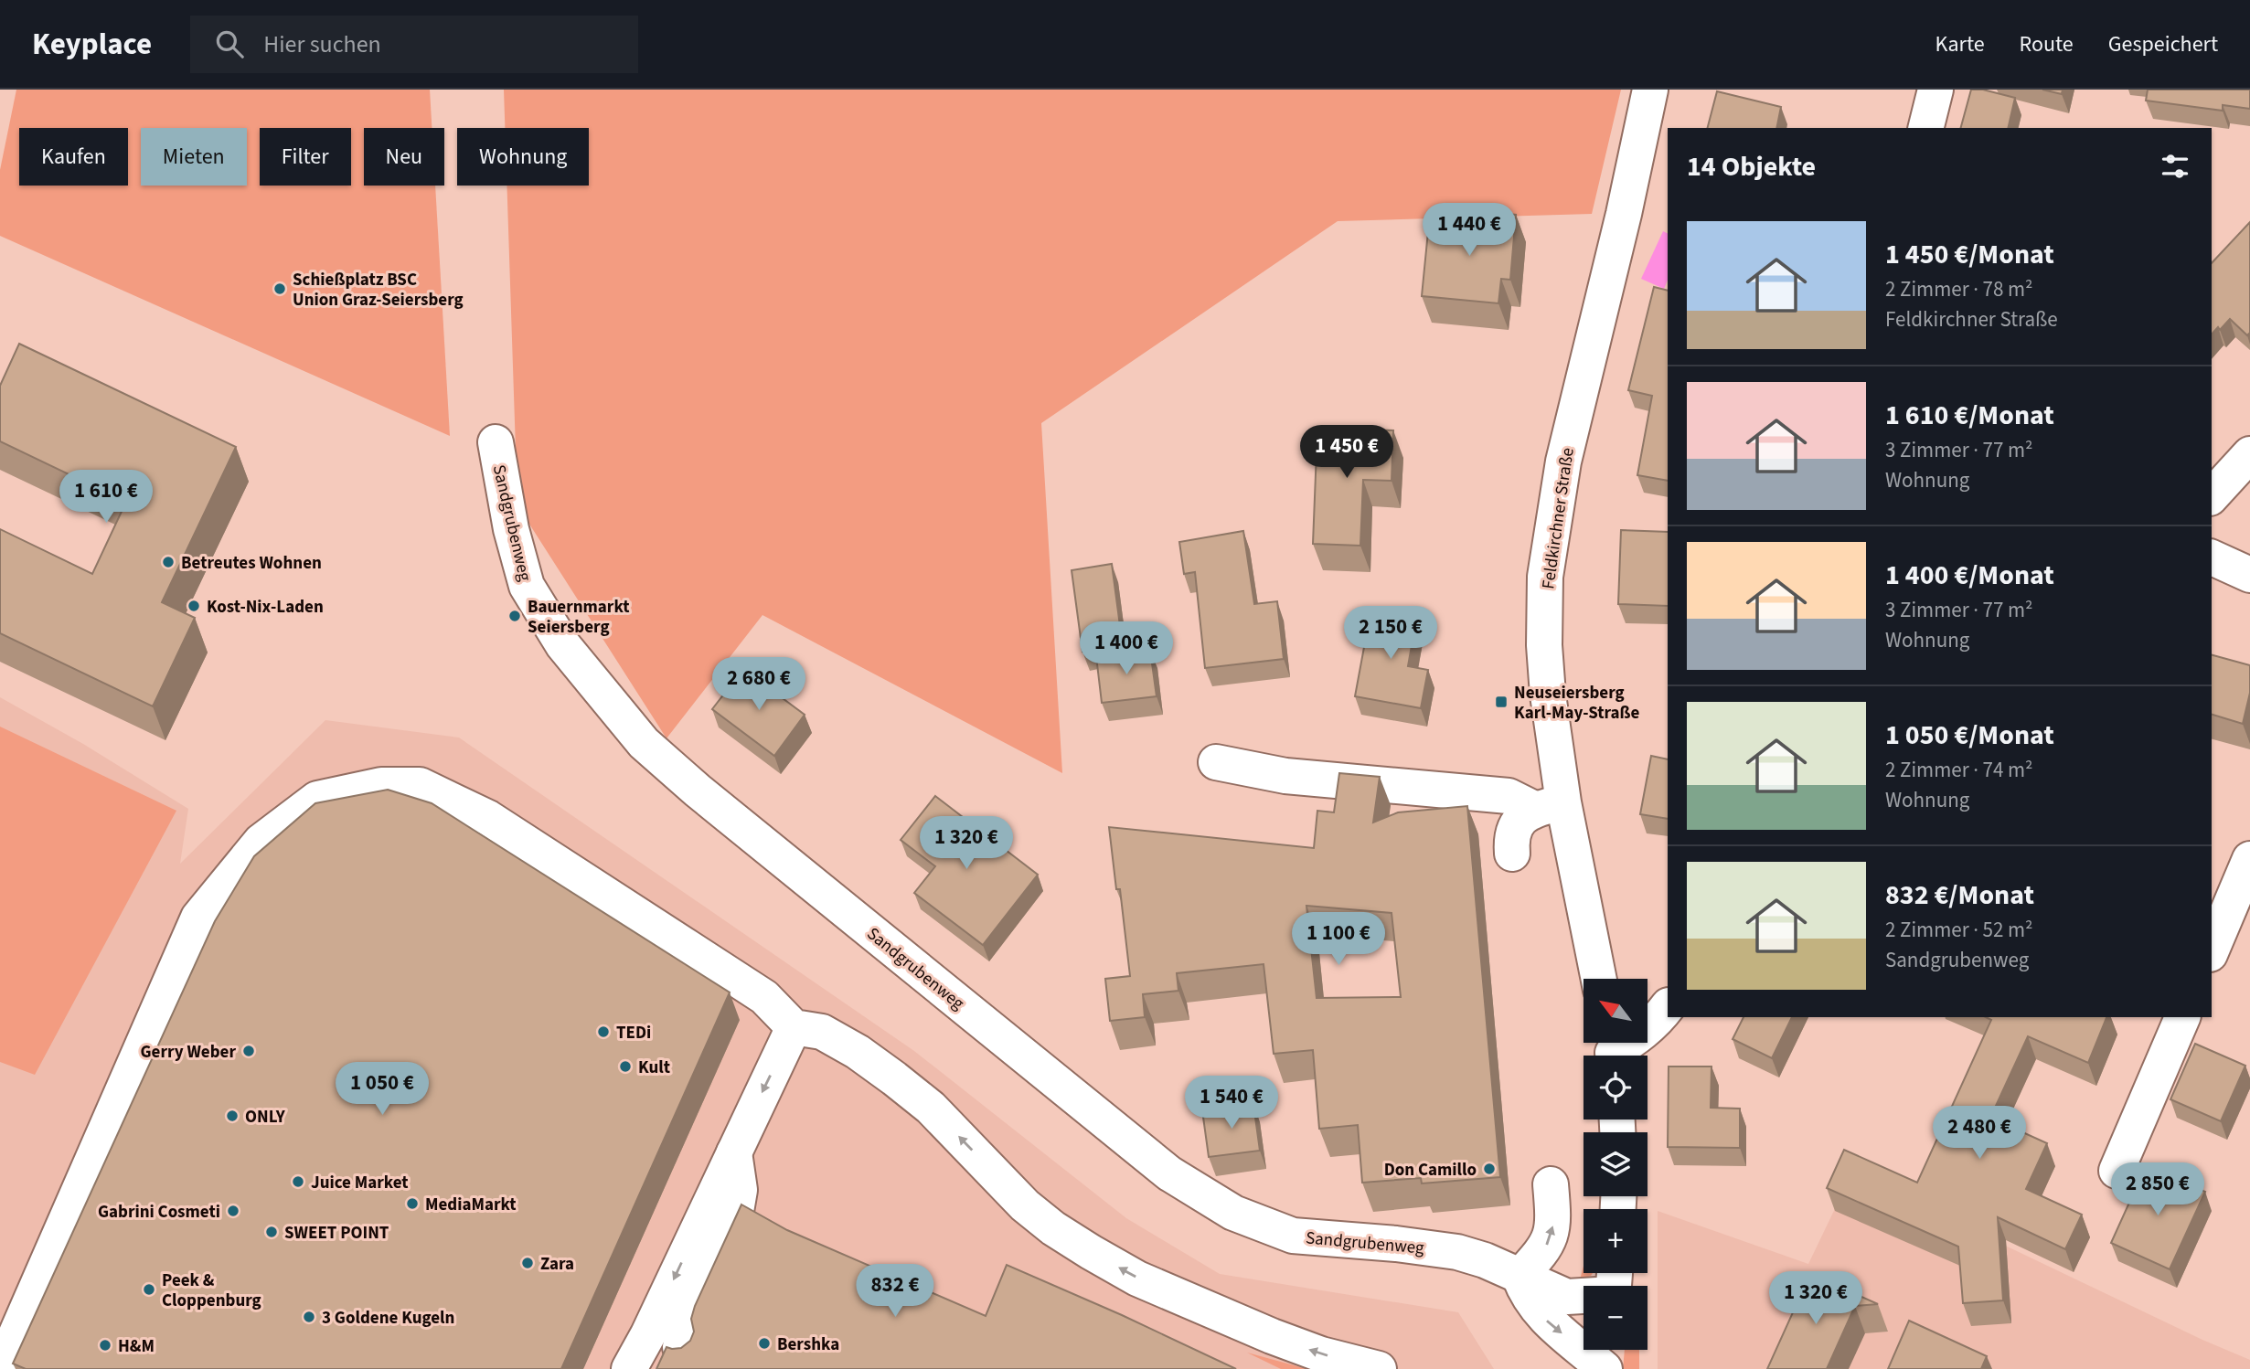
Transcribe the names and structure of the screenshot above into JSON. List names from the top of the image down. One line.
{"streets":{"street":["Feldkirchner Straße","Sandgrubenweg"]},"places":{"other":["Schießplatz BSC Union Graz-Seiersberg","Betreutes Wohnen","Kost-Nix-Laden","Bauernmarkt Seiersberg","TEDi","Gerry Weber","Kult","ONLY","Don Camillo","Juice Market","MediaMarkt","Gabrini Cosmeti","SWEET POINT","Zara","Peek & Cloppenburg","3 Goldene Kugeln","Bershka","H&M"],"transit":["Neuseiersberg Karl-May-Straße"]},"north":"top left","page":{"header":"Keyplace","search":"Hier suchen","nav":["Karte","Route","Gespeichert"],"chip":["Kaufen","Mieten","Filter","Neu","Wohnung"],"heading":"14 Objekte","price":["1 440 €","1 450 €","1 610 €","2 150 €","1 400 €","2 680 €","1 320 €","1 100 €","1 050 €","1 540 €","2 480 €","2 850 €","832 €","1 320 €"],"list":[{"name":"1 450 €/Monat","note":"2 Zimmer · 78 m² · Feldkirchner Straße"},{"name":"1 610 €/Monat","note":"3 Zimmer · 77 m² · Wohnung"},{"name":"1 400 €/Monat","note":"3 Zimmer · 77 m² · Wohnung"},{"name":"1 050 €/Monat","note":"2 Zimmer · 74 m² · Wohnung"},{"name":"832 €/Monat","note":"2 Zimmer · 52 m² · Sandgrubenweg"}],"map_buttons":["+","−"]}}
